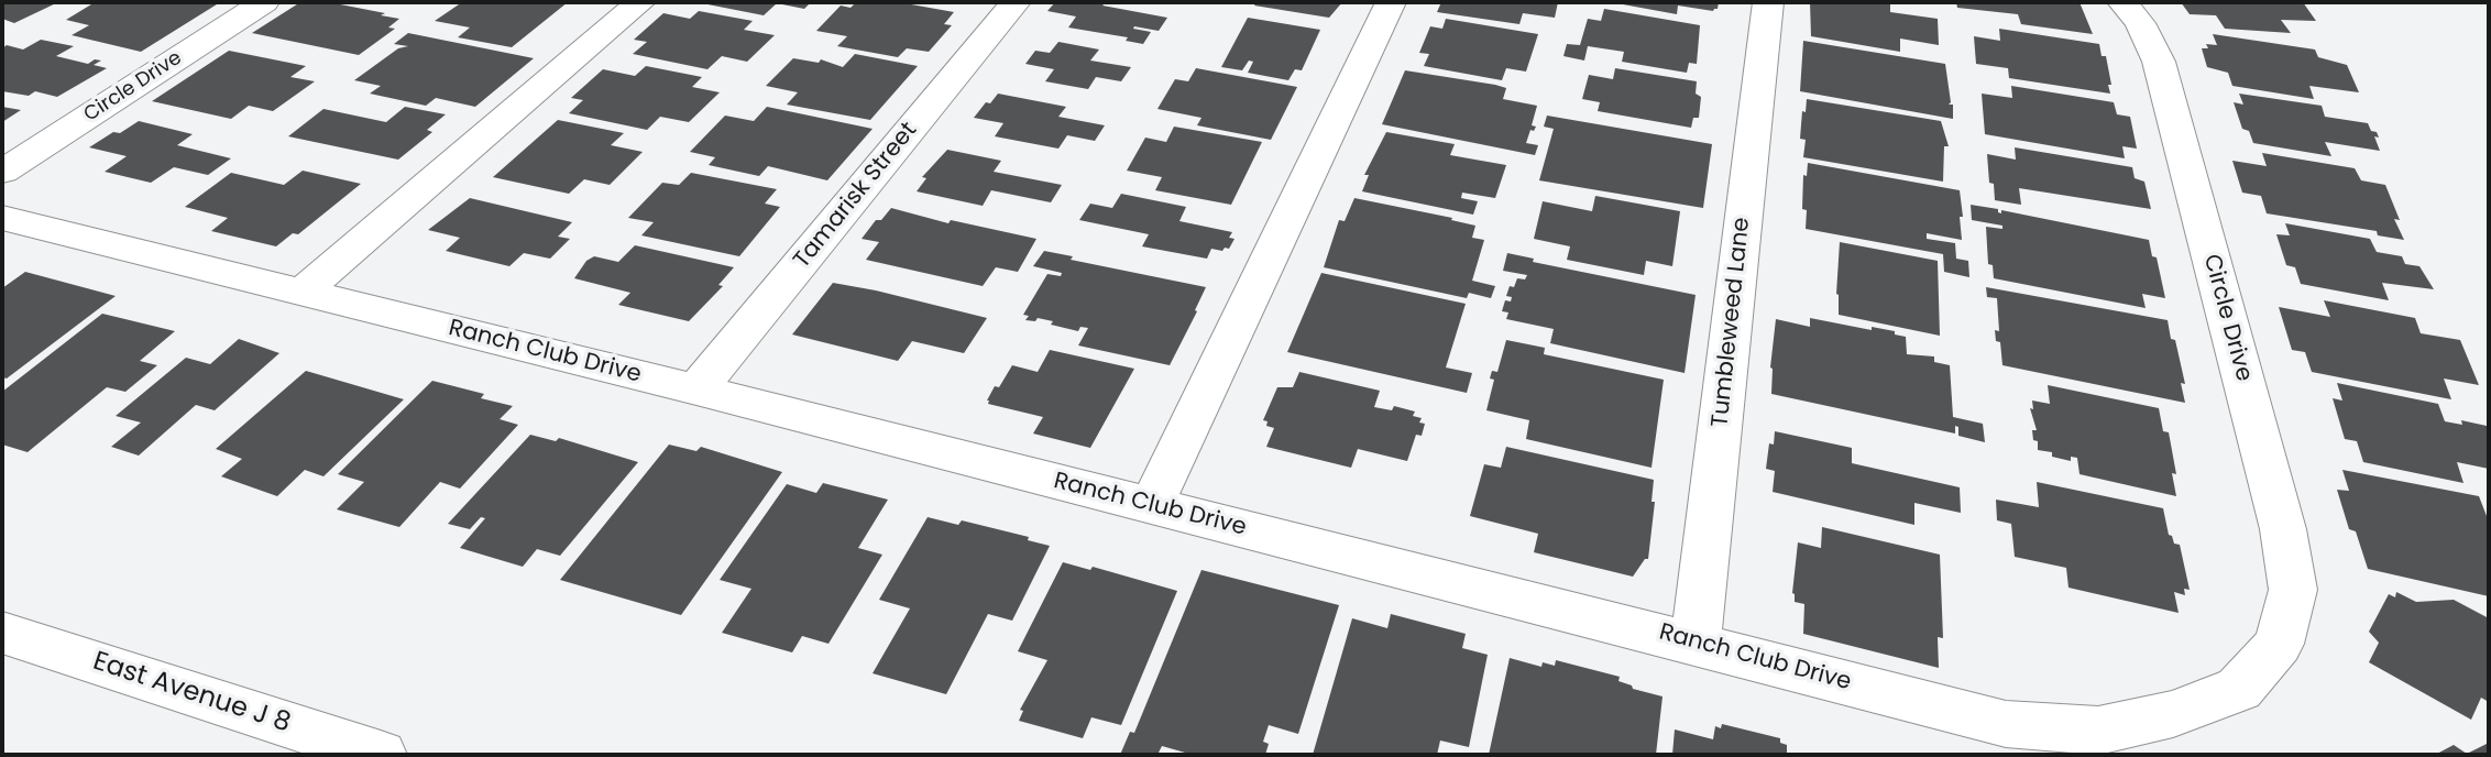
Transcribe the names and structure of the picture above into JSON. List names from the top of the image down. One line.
{"streets":{"street":["Circle Drive","Tamarisk Street","Tumbleweed Lane","Ranch Club Drive","East Avenue J 8"]},"crossings":[["Circle Drive","Ranch Club Drive"],["Tamarisk Street","Ranch Club Drive"],["Tumbleweed Lane","Ranch Club Drive"]]}
